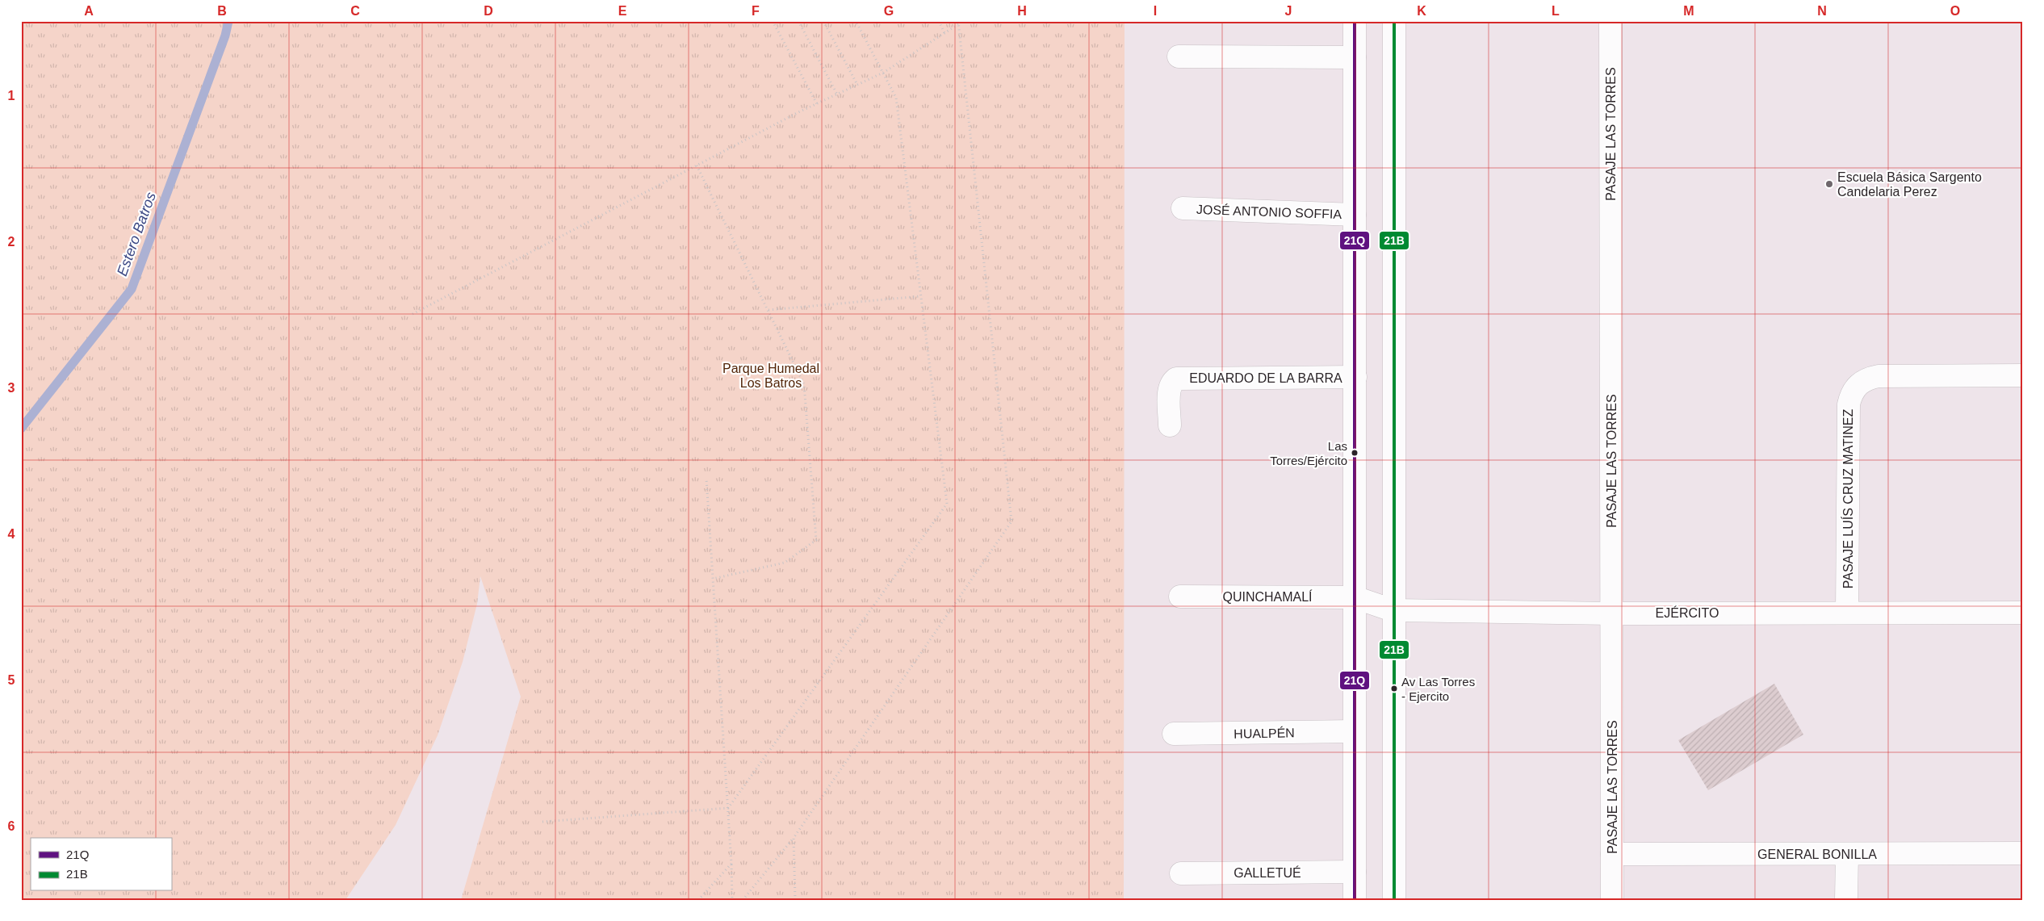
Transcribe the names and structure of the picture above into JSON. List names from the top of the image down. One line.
{"streets":{"street":["PASAJE LAS TORRES","JOSÉ ANTONIO SOFFIA","EDUARDO DE LA BARRA","PASAJE LUÍS CRUZ MATINEZ","QUINCHAMALÍ","EJÉRCITO","HUALPÉN","GENERAL BONILLA","GALLETUÉ"]},"crossings":[["PASAJE LAS TORRES","EJÉRCITO"],["PASAJE LAS TORRES","GENERAL BONILLA"],["PASAJE LUÍS CRUZ MATINEZ","EJÉRCITO"],["QUINCHAMALÍ","EJÉRCITO"]],"water":["Estero Batros"],"parks":["Parque Humedal Los Batros"],"places":["Escuela Básica Sargento Candelaria Perez","Las Torres/Ejército","Av Las Torres - Ejercito"],"lines":["transit line 21Q","transit line 21B"],"legend":["21Q","21B"],"grid":{"columns":["A","B","C","D","E","F","G","H","I","J","K","L","M","N","O"],"rows":["1","2","3","4","5","6"]}}
